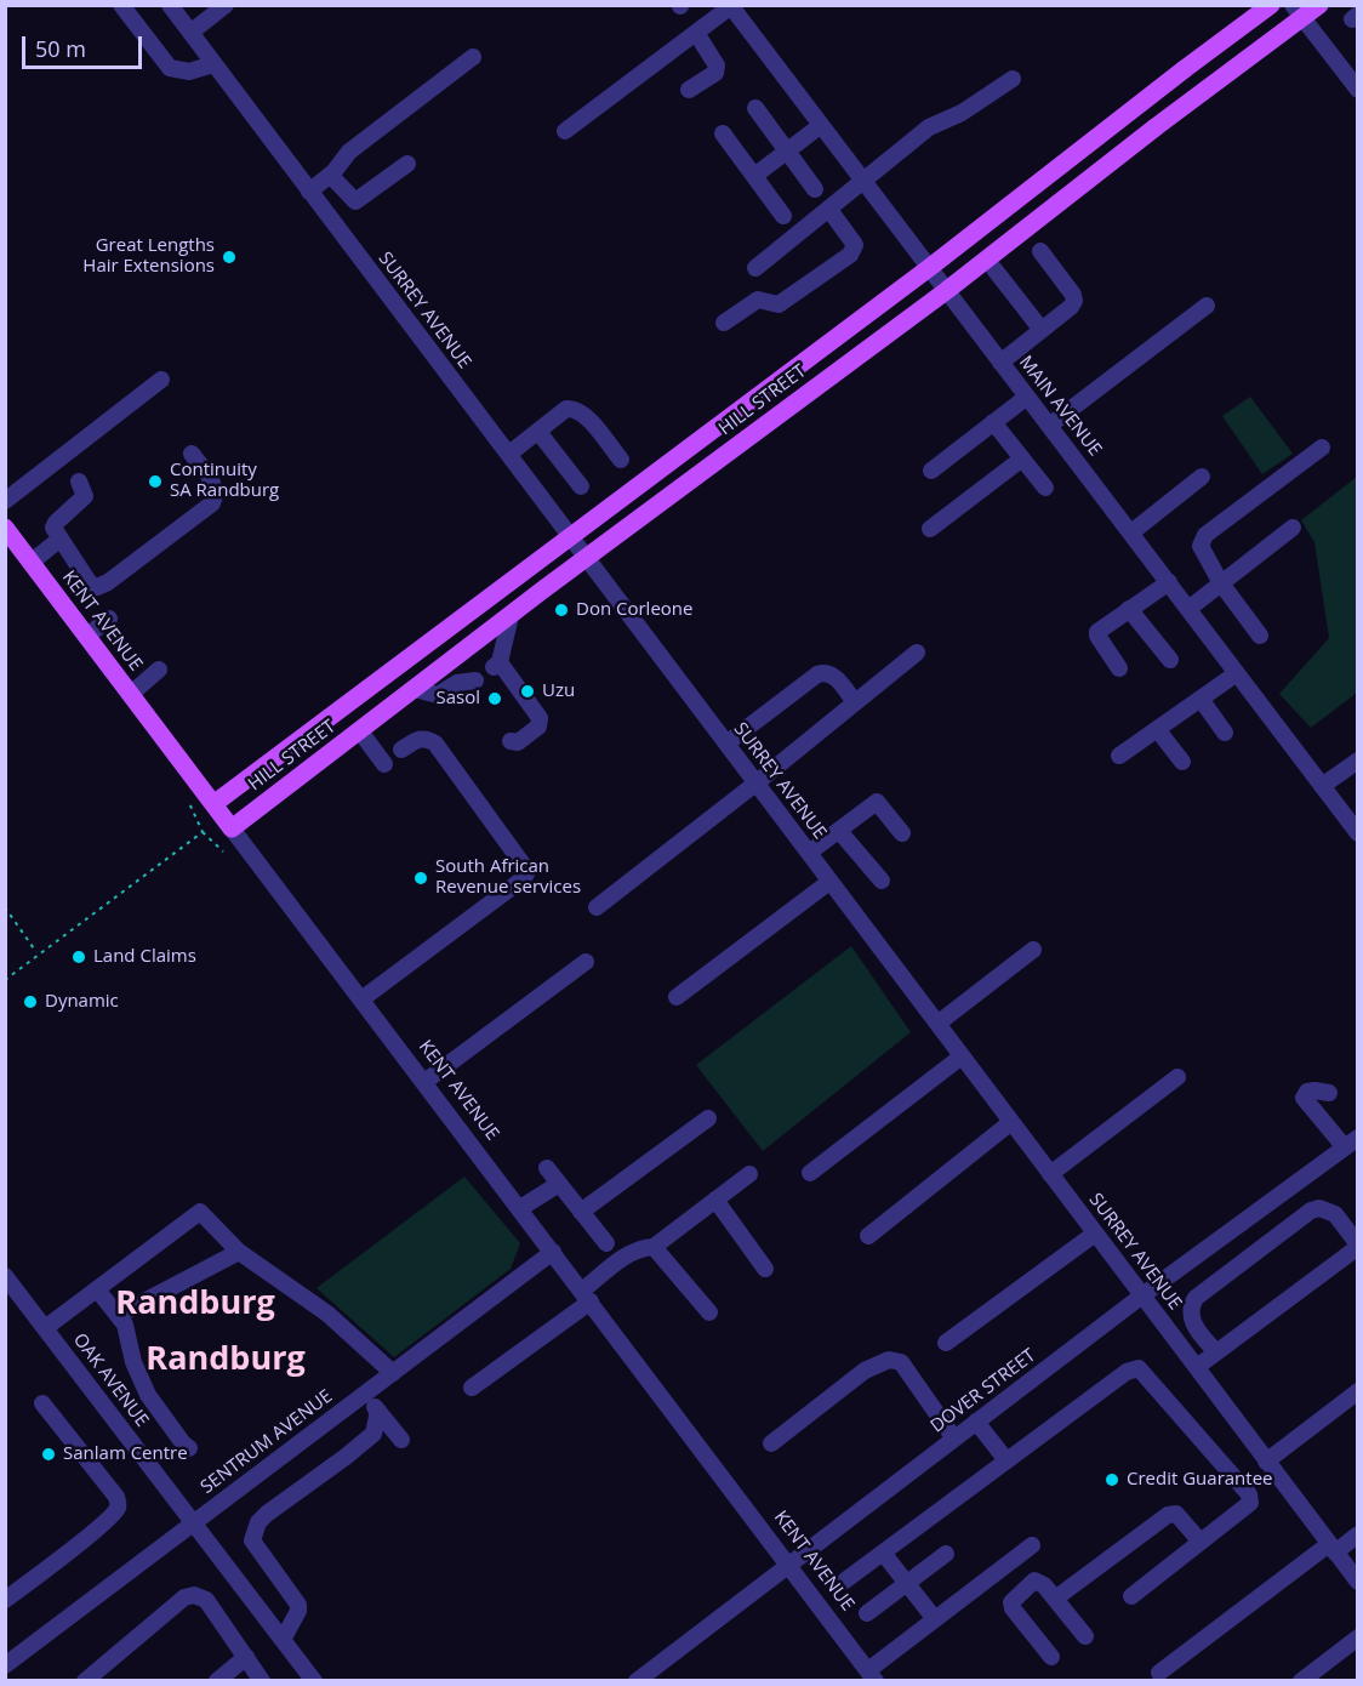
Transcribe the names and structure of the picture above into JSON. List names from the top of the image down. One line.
{"streets":{"main road":["HILL STREET","KENT AVENUE"],"street":["SURREY AVENUE","MAIN AVENUE","OAK AVENUE","DOVER STREET","SENTRUM AVENUE"]},"crossings":[["SURREY AVENUE","HILL STREET"],["SURREY AVENUE","DOVER STREET"],["HILL STREET","MAIN AVENUE"],["HILL STREET","KENT AVENUE"],["KENT AVENUE","DOVER STREET"],["KENT AVENUE","SENTRUM AVENUE"],["OAK AVENUE","SENTRUM AVENUE"]],"districts":["Randburg","Randburg"],"places":["Great Lengths Hair Extensions","Continuity SA Randburg","Don Corleone","Uzu","Sasol","South African Revenue services","Land Claims","Dynamic","Sanlam Centre","Credit Guarantee"],"scale_bar":"50 m"}
